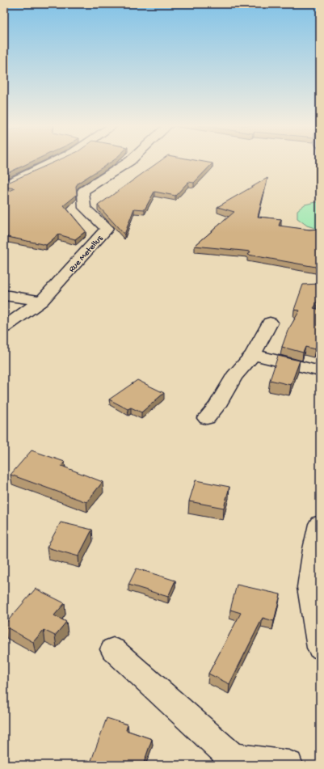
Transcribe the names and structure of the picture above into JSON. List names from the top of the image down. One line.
{"streets":{"street":["Rue Metellus"]}}
